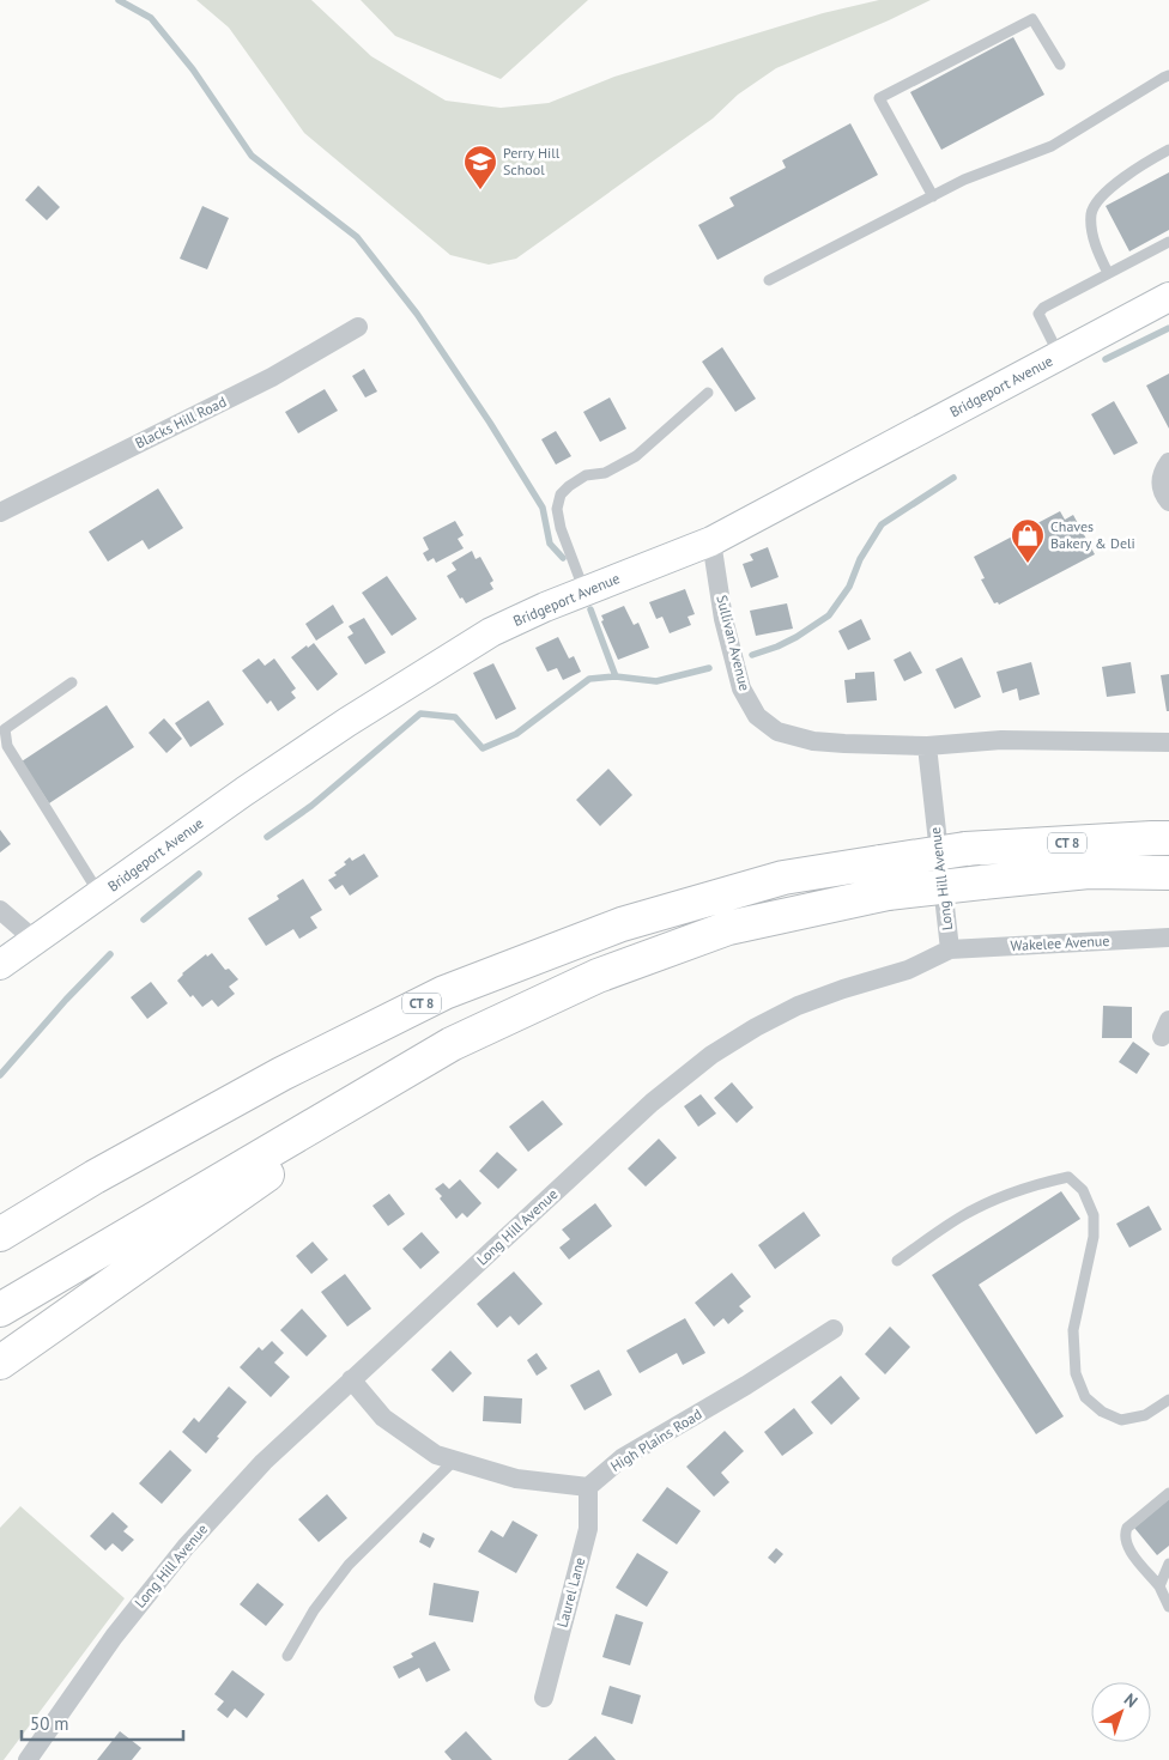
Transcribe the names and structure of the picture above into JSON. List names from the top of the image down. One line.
{"streets":{"highway":["CT 8"],"main road":["Bridgeport Avenue"],"street":["Blacks Hill Road","Sullivan Avenue","Long Hill Avenue","Wakelee Avenue","High Plains Road","Laurel Lane"]},"crossings":[["Bridgeport Avenue","Sullivan Avenue"],["Sullivan Avenue","Long Hill Avenue"],["Long Hill Avenue","Wakelee Avenue"],["High Plains Road","Laurel Lane"]],"places":{"school or university":["Perry Hill School"],"shop":["Chaves Bakery & Deli"]},"scale_bar":"50 m","north":"top right"}
